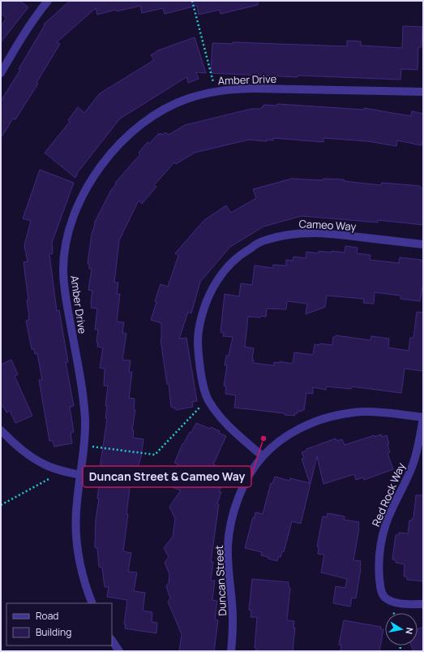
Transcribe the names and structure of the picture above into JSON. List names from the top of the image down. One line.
{"streets":{"street":["Amber Drive","Cameo Way","Red Rock Way","Duncan Street"]},"crossings":[["Cameo Way","Duncan Street"],["Red Rock Way","Duncan Street"]],"places":["Duncan Street & Cameo Way"],"legend":["Road","Building"],"north":"right"}
